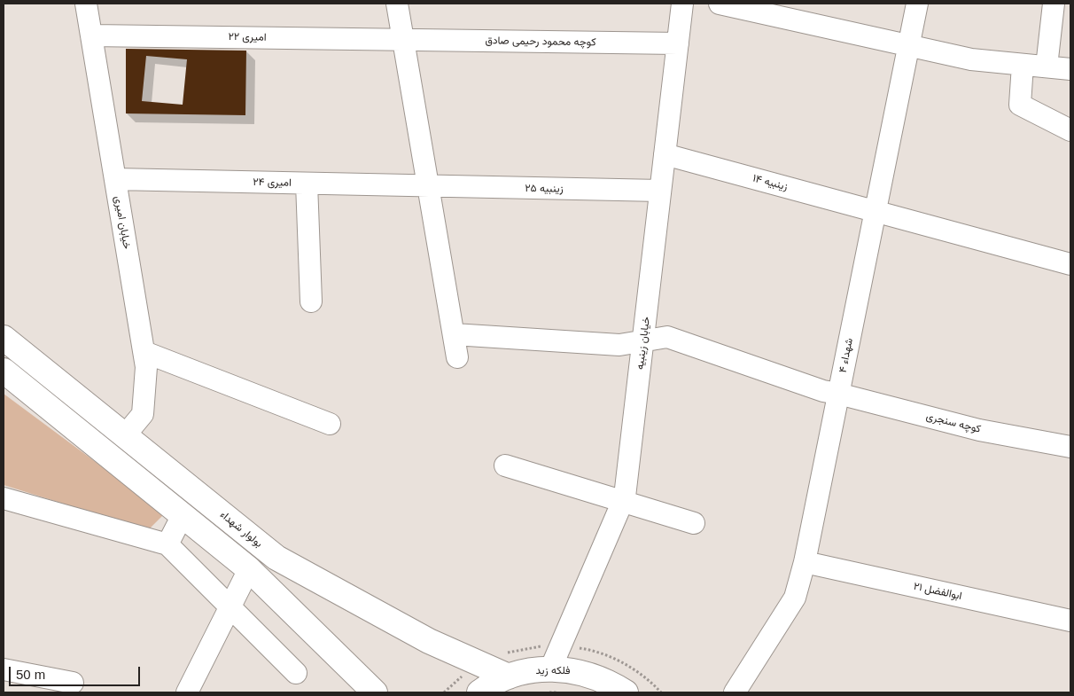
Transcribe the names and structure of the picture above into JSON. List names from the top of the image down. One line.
{"streets":{"main road":["بولوار شهداء","فلکه زید"],"street":["امیری ۲۲","کوچه محمود رحیمی صادق","امیری ۲۴","زینبیه ۱۴","زینبیه ۲۵","خیابان امیری","خیابان زینبیه","شهداء ۴","کوچه سنجری","ابوالفضل ۲۱"]},"crossings":[["امیری ۲۲","کوچه محمود رحیمی صادق"],["امیری ۲۲","خیابان امیری"],["کوچه محمود رحیمی صادق","خیابان زینبیه"],["امیری ۲۴","زینبیه ۲۵"],["امیری ۲۴","خیابان امیری"],["زینبیه ۱۴","خیابان زینبیه"],["زینبیه ۱۴","شهداء ۴"],["زینبیه ۲۵","خیابان زینبیه"],["خیابان امیری","بولوار شهداء"],["خیابان زینبیه","کوچه سنجری"],["خیابان زینبیه","فلکه زید"],["شهداء ۴","کوچه سنجری"],["شهداء ۴","ابوالفضل ۲۱"],["بولوار شهداء","فلکه زید"]],"scale_bar":"50 m"}
